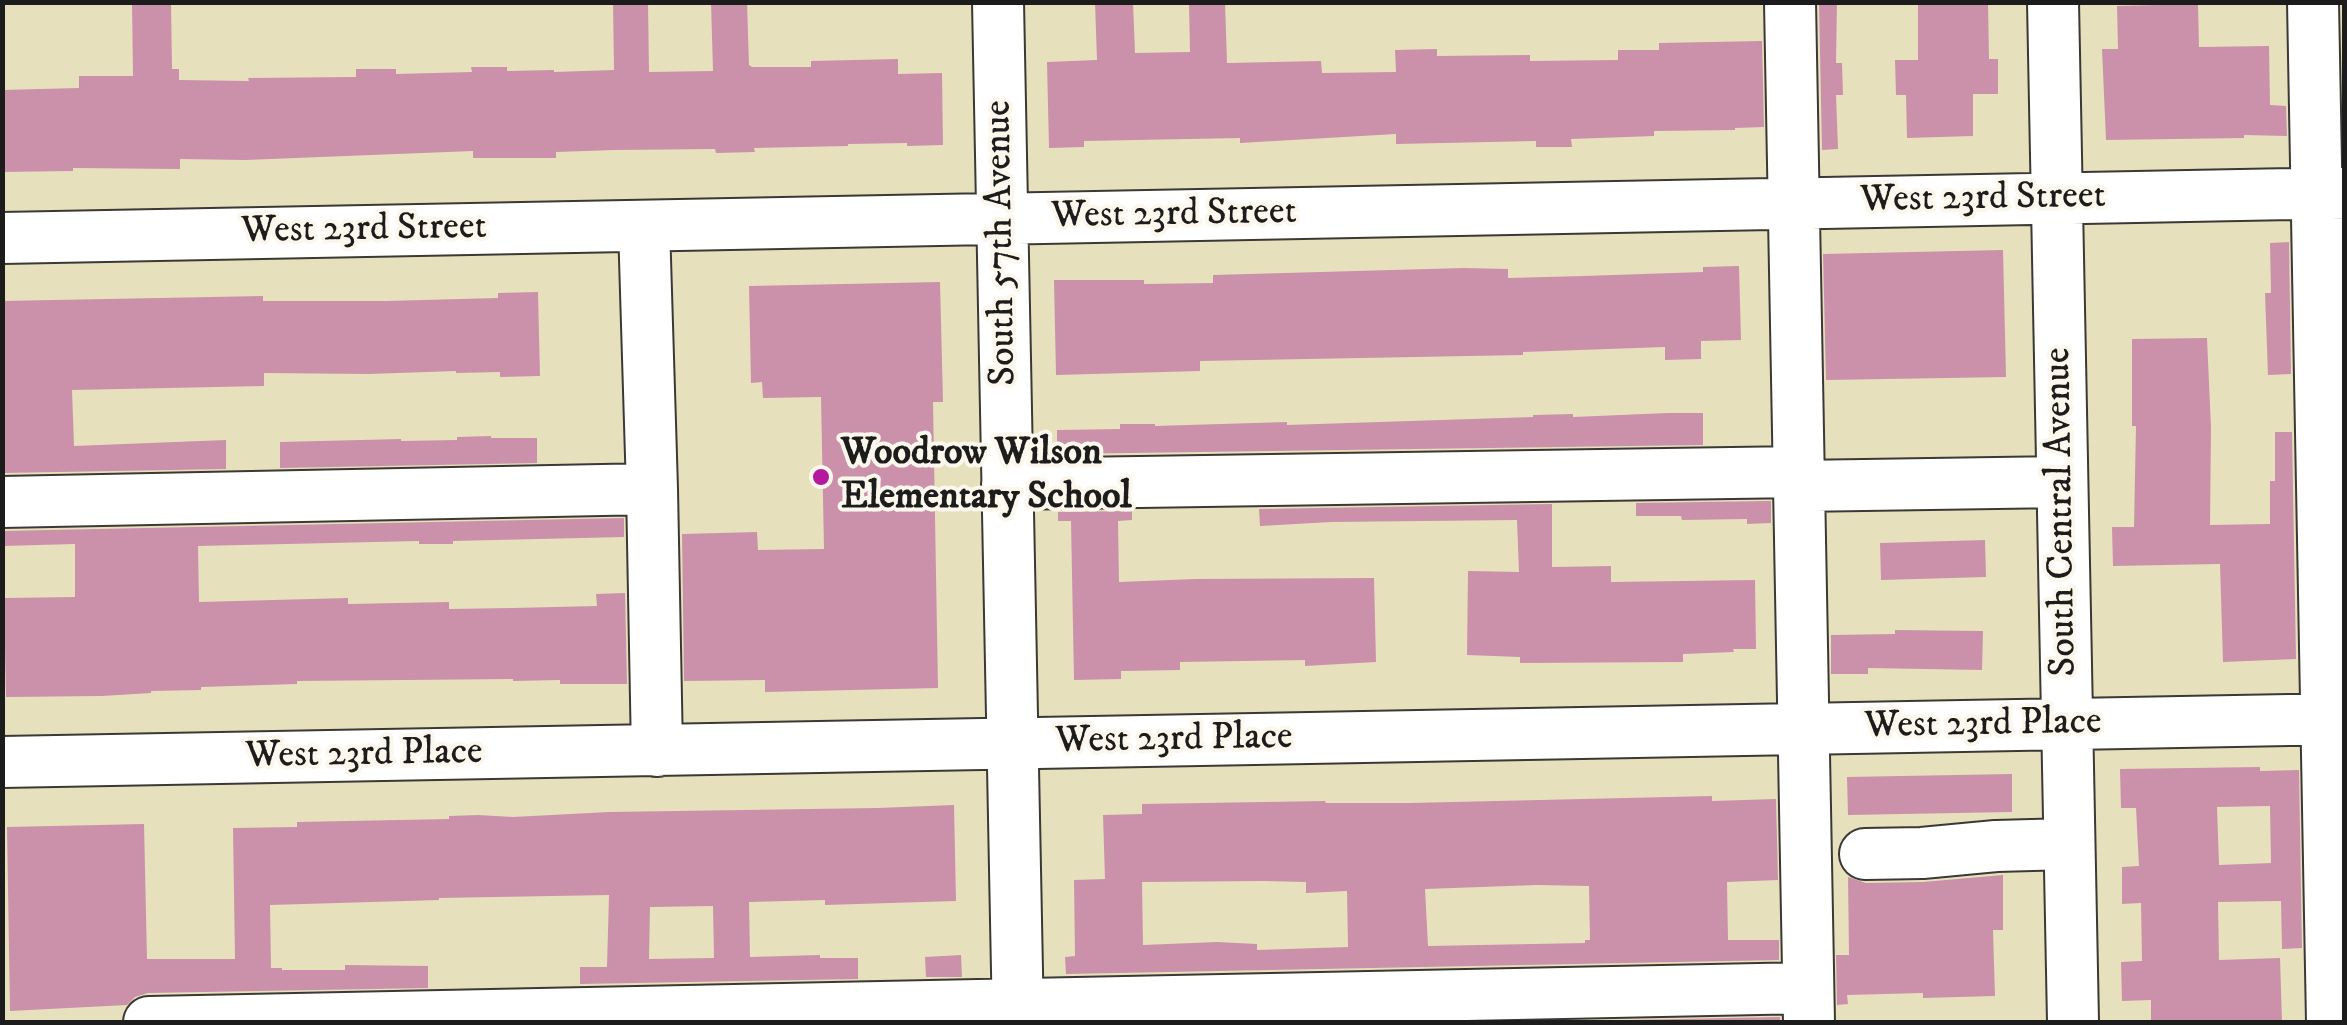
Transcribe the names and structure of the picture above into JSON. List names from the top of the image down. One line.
{"streets":{"street":["West 23rd Street","South 57th Avenue","South Central Avenue","West 23rd Place"]},"crossings":[["West 23rd Street","South 57th Avenue"],["West 23rd Street","South Central Avenue"],["South 57th Avenue","West 23rd Place"],["South Central Avenue","West 23rd Place"]],"places":["Woodrow Wilson Elementary School"]}
